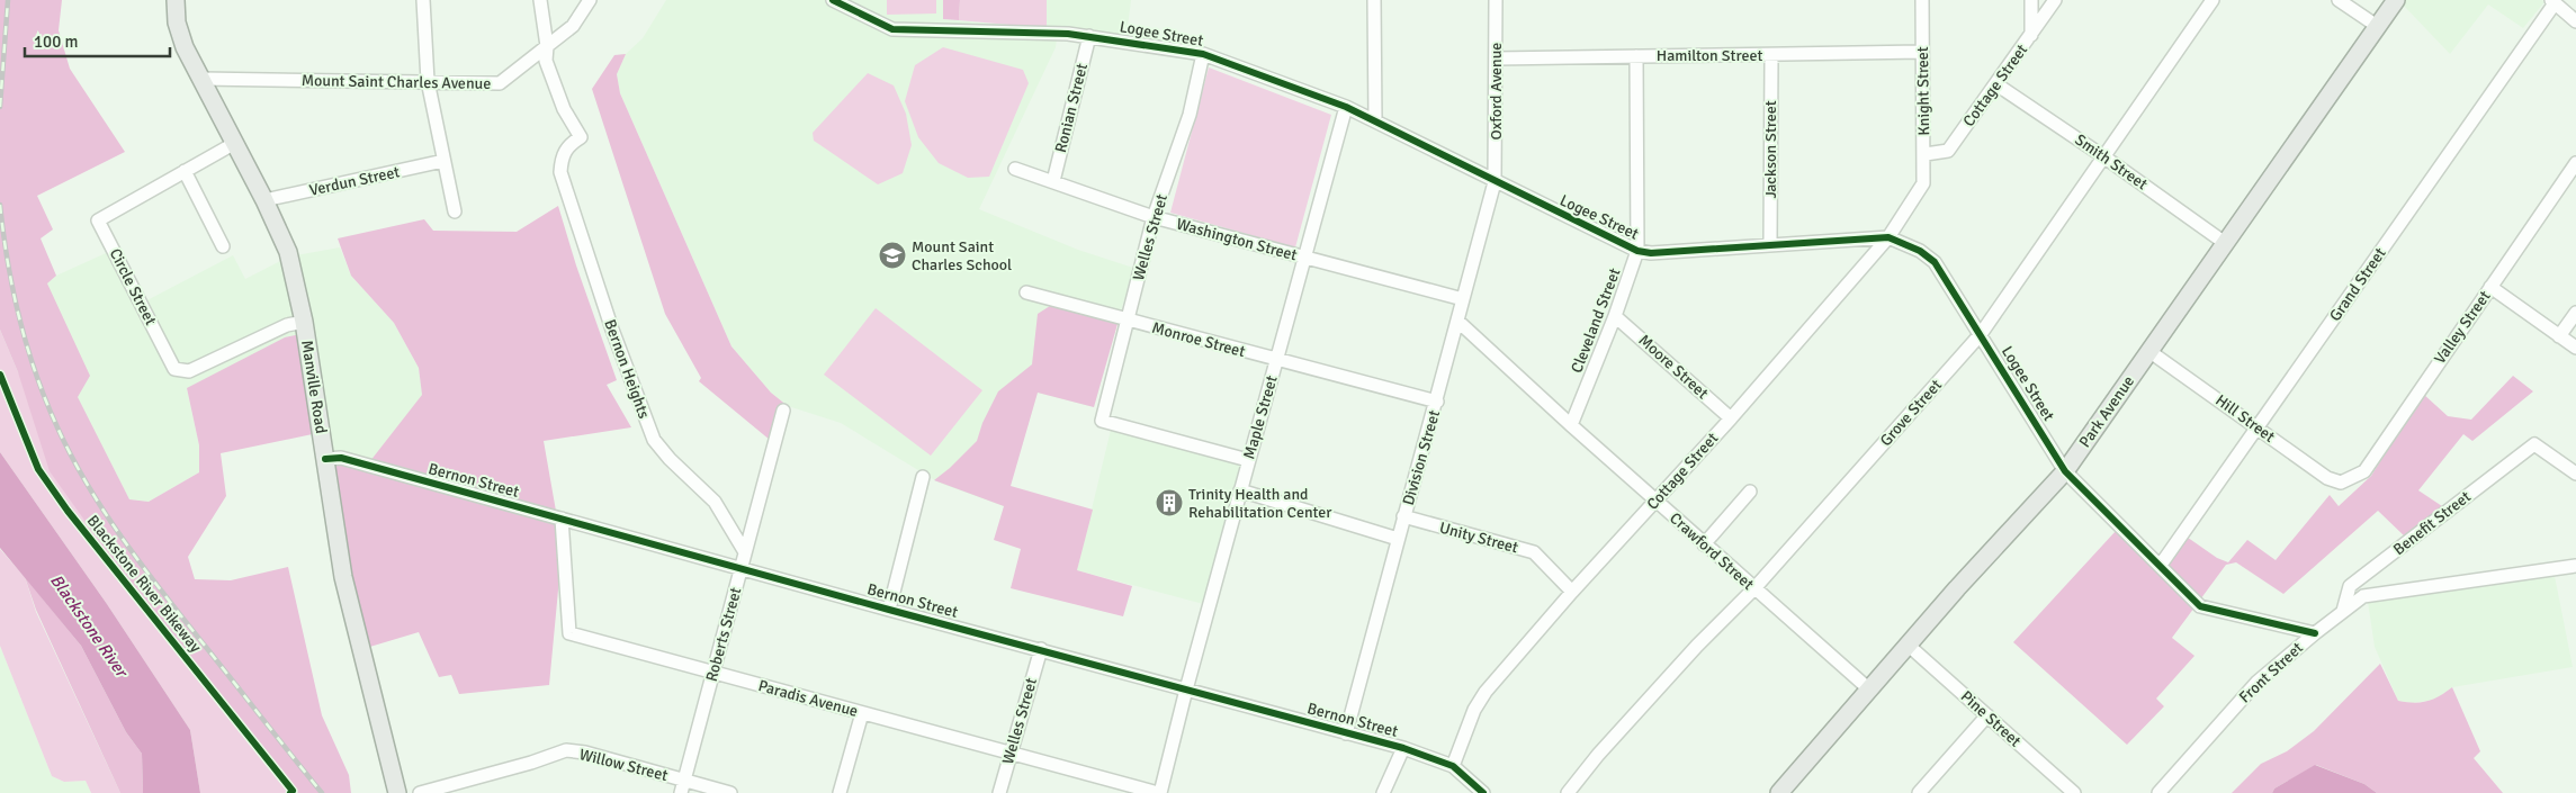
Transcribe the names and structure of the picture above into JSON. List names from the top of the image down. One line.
{"streets":{"main road":["Manville Road","Park Avenue"],"street":["Logee Street","Hamilton Street","Mount Saint Charles Avenue","Cottage Street","Oxford Avenue","Knight Street","Ronian Street","Jackson Street","Smith Street","Verdun Street","Welles Street","Washington Street","Grand Street","Circle Street","Cleveland Street","Valley Street","Monroe Street","Moore Street","Bernon Heights","Grove Street","Maple Street","Hill Street","Division Street","Bernon Street","Benefit Street","Unity Street","Crawford Street","Roberts Street","Front Street","Paradis Avenue","Pine Street","Willow Street"],"cycle path":["Blackstone River Bikeway"]},"crossings":[["Logee Street","Cottage Street"],["Logee Street","Oxford Avenue"],["Logee Street","Ronian Street"],["Logee Street","Jackson Street"],["Logee Street","Welles Street"],["Logee Street","Grand Street"],["Logee Street","Cleveland Street"],["Logee Street","Park Avenue"],["Logee Street","Grove Street"],["Logee Street","Maple Street"],["Logee Street","Division Street"],["Logee Street","Front Street"],["Hamilton Street","Oxford Avenue"],["Hamilton Street","Knight Street"],["Hamilton Street","Jackson Street"],["Hamilton Street","Cleveland Street"],["Mount Saint Charles Avenue","Bernon Heights"],["Mount Saint Charles Avenue","Manville Road"],["Cottage Street","Knight Street"],["Cottage Street","Smith Street"],["Cottage Street","Moore Street"],["Cottage Street","Bernon Street"],["Cottage Street","Unity Street"],["Cottage Street","Crawford Street"],["Oxford Avenue","Division Street"],["Ronian Street","Washington Street"],["Smith Street","Park Avenue"],["Smith Street","Grove Street"],["Verdun Street","Manville Road"],["Welles Street","Washington Street"],["Welles Street","Monroe Street"],["Welles Street","Maple Street"],["Welles Street","Bernon Street"],["Welles Street","Paradis Avenue"],["Washington Street","Maple Street"],["Washington Street","Division Street"],["Grand Street","Hill Street"],["Circle Street","Manville Road"],["Cleveland Street","Moore Street"],["Cleveland Street","Crawford Street"],["Valley Street","Hill Street"],["Monroe Street","Maple Street"],["Monroe Street","Division Street"],["Bernon Heights","Roberts Street"],["Manville Road","Bernon Street"],["Park Avenue","Hill Street"],["Park Avenue","Crawford Street"],["Park Avenue","Pine Street"],["Grove Street","Crawford Street"],["Maple Street","Bernon Street"],["Maple Street","Paradis Avenue"],["Division Street","Bernon Street"],["Division Street","Unity Street"],["Division Street","Crawford Street"],["Bernon Street","Roberts Street"],["Bernon Street","Paradis Avenue"],["Benefit Street","Front Street"],["Roberts Street","Paradis Avenue"],["Roberts Street","Willow Street"]],"water":["Blackstone River"],"places":{"school or university":["Mount Saint Charles School"],"building":["Trinity Health and Rehabilitation Center"]},"scale_bar":"100 m"}
